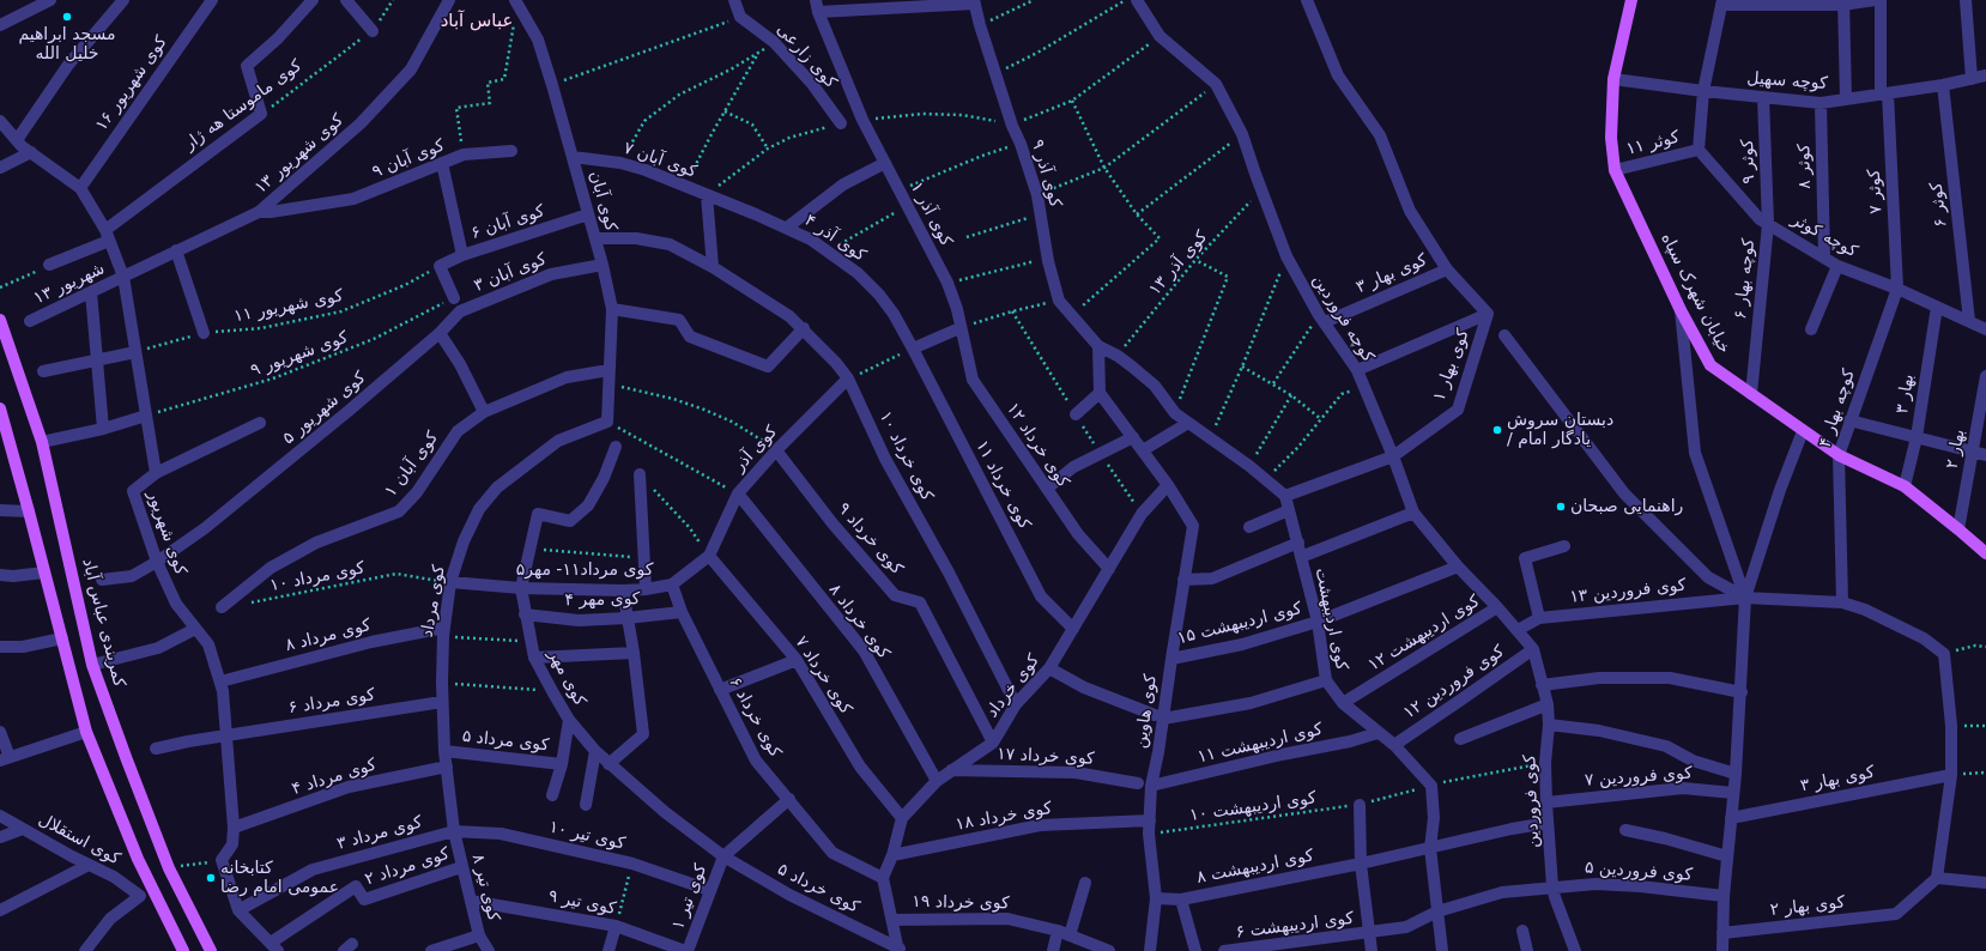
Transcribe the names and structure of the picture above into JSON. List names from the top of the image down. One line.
{"streets":{"main road":["خیابان شهرک سپاه","کمربندی عباس آباد"],"street":["کوی زارعی","کوچه سهیل","کوی شهریور ۱۶","کوی ماموستا هه ژار","کوثر ۱۱","کوی شهریور ۱۳","کوی آبان ۹","کوی آبان ۷","کوثر ۹","کوثر ۸","کوی آذر ۹","کوثر ۷","کوی آبان","کوثر ۶","کوی آذر ۱","کوی آبان ۶","کوچه کوثر","کوی آذر ۴","کوی آبان ۳","کوی بهار ۳","کوچه بهار ۶","شهریور ۱۳","کوچه فروردین","کوی بهار ۱","بهار ۳","کوی شهریور ۵","کوچه بهار ۴","کوی خرداد ۱۲","کوی آذر","بهار ۲","کوی خرداد ۱۰","کوی آبان ۱","کوی خرداد ۱۱","کوی شهریور","کوی خرداد ۹","کوی مرداد۱۱- مهر۵","کوی فروردین ۱۳","کوی مهر ۴","کوی مرداد","کوی اردیبهشت","کوی خرداد ۸","کوی اردیبهشت ۱۵","کوی اردیبهشت ۱۲","کوی مرداد ۸","کوی خرداد ۷","کوی مهر","کوی فروردین ۱۲","کوی خرداد","کوی مرداد ۶","کوی هاوین","کوی خرداد ۶","کوی مرداد ۵","کوی اردیبهشت ۱۱","کوی خرداد ۱۷","کوی مرداد ۴","کوی فروردین ۷","کوی فروردین","کوی خرداد ۱۸","کوی مرداد ۳","کوی تیر ۱۰","کوی استقلال","کوی مرداد ۲","کوی اردیبهشت ۸","کوی فروردین ۵","کوی تیر ۸","کوی خرداد ۵","کوی تیر ۱","کوی تیر ۹","کوی خرداد ۱۹","کوی بهار ۲","کوی اردیبهشت ۶"],"path":["کوی آذر ۱۳","کوی شهریور ۱۱","کوی شهریور ۹","کوی مرداد ۱۰","کوی اردیبهشت ۱۰"]},"crossings":[["کوچه سهیل","کوثر ۹"],["کوچه سهیل","کوثر ۸"],["کوچه سهیل","کوثر ۷"],["کوچه سهیل","کوثر ۶"],["کوچه سهیل","خیابان شهرک سپاه"],["کوی شهریور ۱۶","کوی شهریور"],["کوی ماموستا هه ژار","کوی شهریور"],["کوثر ۱۱","کوچه کوثر"],["کوثر ۱۱","خیابان شهرک سپاه"],["کوی شهریور ۱۳","کوی آبان ۹"],["کوی شهریور ۱۳","شهریور ۱۳"],["کوی شهریور ۱۳","کوی شهریور"],["کوی آبان ۹","کوی آبان"],["کوی آبان ۷","کوی آبان"],["کوی آبان ۷","کوی آذر ۴"],["کوثر ۹","کوچه کوثر"],["کوثر ۹","کوچه بهار ۶"],["کوثر ۸","کوچه کوثر"],["کوثر ۷","کوچه کوثر"],["کوثر ۷","کوچه بهار ۴"],["کوی آبان","کوی آبان ۶"],["کوی آبان","کوی آبان ۳"],["کوی آبان","کوی خرداد ۱۰"],["کوی آبان","کوی آبان ۱"],["کوی آبان","کوی مرداد"],["کوثر ۶","کوچه کوثر"],["کوی آذر ۱","کوی خرداد ۱۲"],["کوی آبان ۶","کوی شهریور ۱۱"],["کوچه کوثر","کوچه بهار ۶"],["کوچه کوثر","بهار ۳"],["کوچه کوثر","کوچه بهار ۴"],["کوی آذر ۴","کوی خرداد ۱۱"],["کوی آذر ۱۳","کوچه فروردین"],["کوی آبان ۳","کوی شهریور ۵"],["کوی بهار ۳","کوچه فروردین"],["کوچه بهار ۶","خیابان شهرک سپاه"],["شهریور ۱۳","کوی شهریور"],["خیابان شهرک سپاه","بهار ۳"],["خیابان شهرک سپاه","کوچه بهار ۴"],["خیابان شهرک سپاه","بهار ۲"],["کوی شهریور ۱۱","کوی شهریور"],["کوچه فروردین","کوی بهار ۱"],["کوچه فروردین","کوی فروردین ۱۳"],["کوچه فروردین","کوی اردیبهشت ۱۵"],["کوچه فروردین","کوی اردیبهشت ۱۲"],["کوچه فروردین","کوی فروردین ۱۲"],["کوچه فروردین","کوی فروردین"],["کوی شهریور ۹","کوی شهریور"],["کوی بهار ۱","کوی اردیبهشت"],["کوی شهریور ۵","کوی شهریور"],["کوی خرداد ۱۲","کوی خرداد"],["کوی آذر","کوی خرداد ۱۰"],["کوی آذر","کوی خرداد ۹"],["کوی آذر","کوی مرداد۱۱- مهر۵"],["کوی آذر","کوی خرداد ۸"],["کوی آذر","کوی خرداد ۷"],["کوی خرداد ۱۰","کوی خرداد"],["کوی خرداد ۱۱","کوی خرداد"],["کوی شهریور","کوی مرداد ۸"],["کوی شهریور","کوی مرداد ۶"],["کوی شهریور","کوی مرداد ۴"],["کوی خرداد ۹","کوی خرداد"],["کوی مرداد۱۱- مهر۵","کوی مرداد ۱۰"],["کوی مرداد۱۱- مهر۵","کوی مرداد"],["کوی مرداد۱۱- مهر۵","کوی خرداد ۷"],["کوی مرداد۱۱- مهر۵","کوی مهر"],["کوی مرداد۱۱- مهر۵","کوی خرداد ۶"],["کوی مرداد ۱۰","کوی مرداد"],["کوی مهر ۴","کوی مهر"],["کوی مهر ۴","کوی خرداد ۶"],["کوی مرداد","کوی مرداد ۸"],["کوی مرداد","کوی مرداد ۶"],["کوی مرداد","کوی مرداد ۵"],["کوی مرداد","کوی مرداد ۴"],["کوی مرداد","کوی مرداد ۳"],["کوی مرداد","کوی تیر ۱۰"],["کوی مرداد","کوی تیر ۸"],["کوی اردیبهشت","کوی اردیبهشت ۱۵"],["کوی اردیبهشت","کوی اردیبهشت ۱۲"],["کوی اردیبهشت","کوی فروردین ۱۲"],["کوی اردیبهشت","کوی اردیبهشت ۱۱"],["کوی خرداد ۸","کوی خرداد"],["کوی اردیبهشت ۱۵","کوی هاوین"],["کوی خرداد ۷","کوی خرداد"],["کوی مهر","کوی خرداد ۵"],["کوی مهر","کوی تیر ۱"],["کوی فروردین ۱۲","کوی فروردین"],["کوی خرداد","کوی هاوین"],["کوی خرداد","کوی خرداد ۶"],["کوی خرداد","کوی خرداد ۱۷"],["کوی خرداد","کوی خرداد ۱۸"],["کوی هاوین","کوی اردیبهشت ۱۱"],["کوی هاوین","کوی اردیبهشت ۱۰"],["کوی هاوین","کوی خرداد ۱۸"],["کوی هاوین","کوی اردیبهشت ۸"],["کوی فروردین ۷","کوی فروردین"],["کوی فروردین","کوی اردیبهشت ۸"],["کوی فروردین","کوی فروردین ۵"],["کوی مرداد ۳","کوی تیر ۱۰"],["کوی مرداد ۳","کوی تیر ۸"],["کوی تیر ۱۰","کوی تیر ۸"],["کوی تیر ۱۰","کوی تیر ۱"],["کوی مرداد ۲","کوی تیر ۸"],["کوی فروردین ۵","کوی اردیبهشت ۶"],["کوی تیر ۸","کوی تیر ۹"],["کوی خرداد ۵","کوی تیر ۱"],["کوی تیر ۱","کوی تیر ۹"]],"districts":["عباس آباد"],"places":["مسجد ابراهیم خلیل الله","دبستان سروش / یادگار امام","راهنمایی صبحان","کتابخانه عمومی امام رضا"]}
